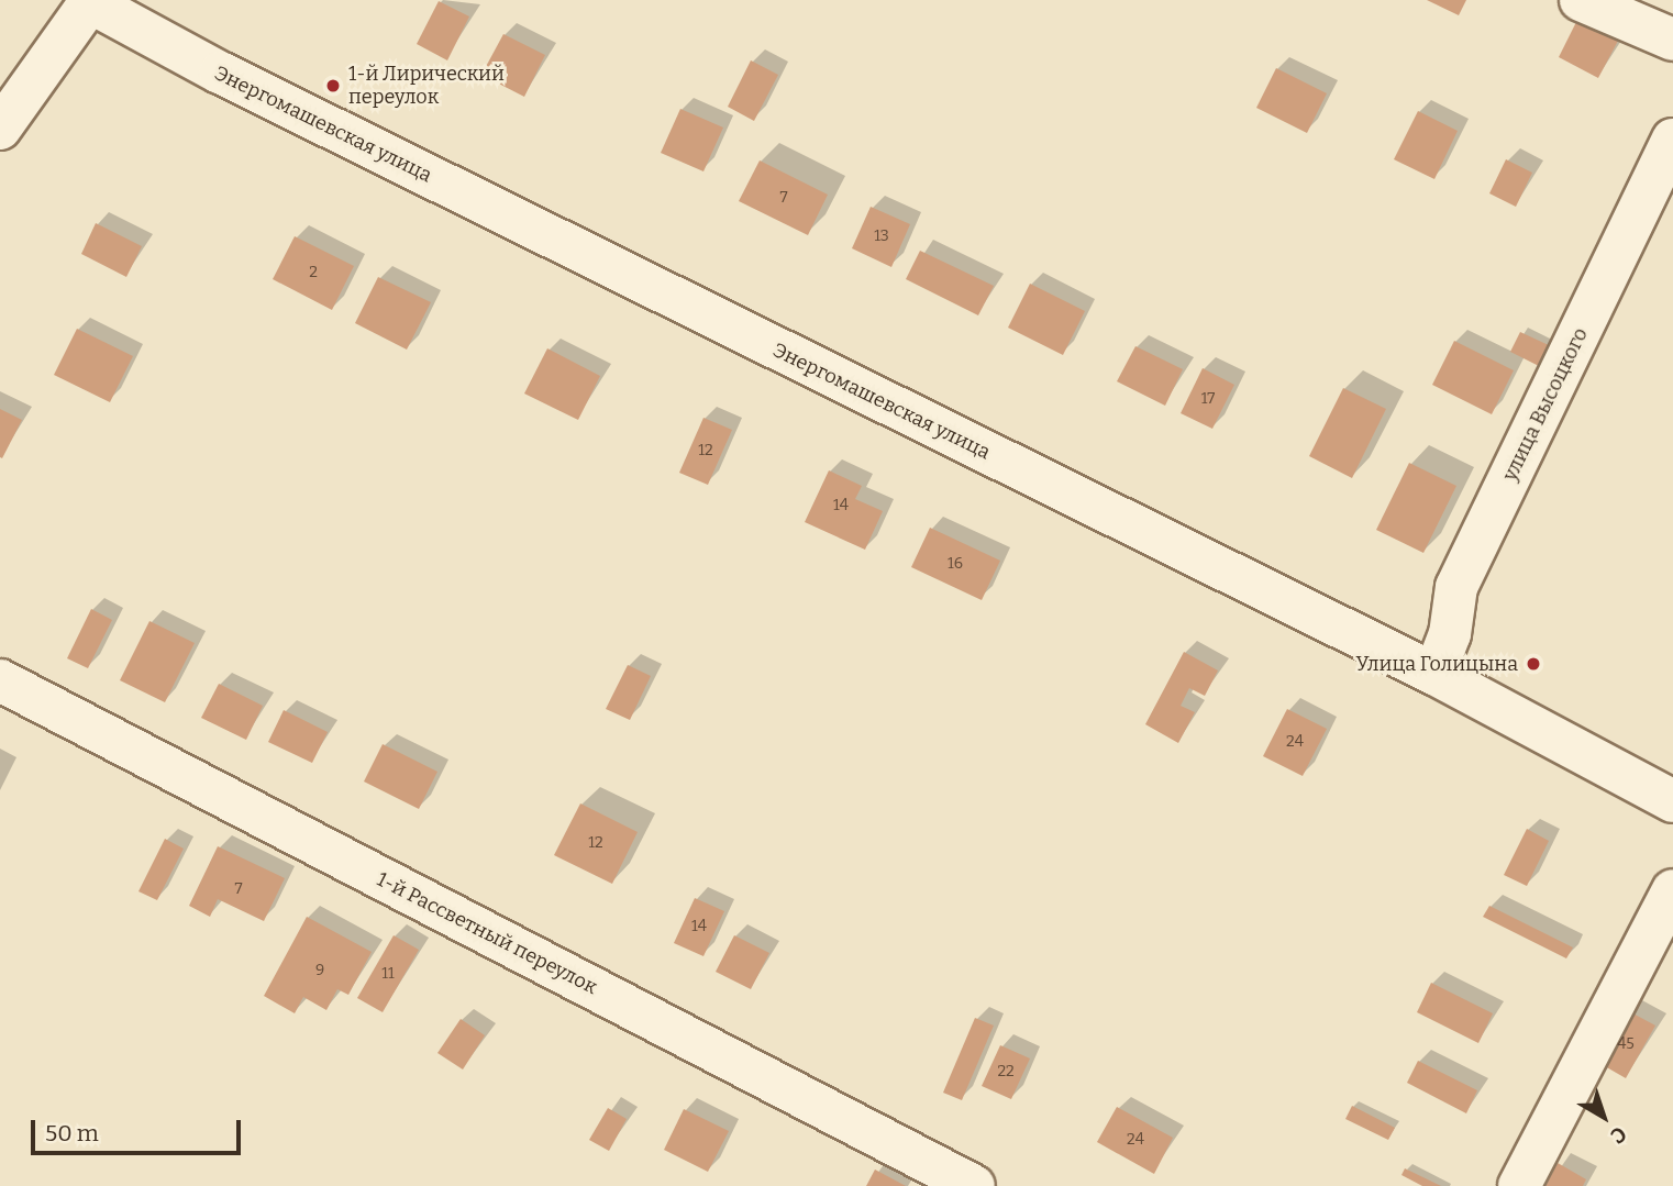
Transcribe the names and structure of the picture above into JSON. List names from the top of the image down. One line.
{"streets":{"street":["Энергомашевская улица","улица Высоцкого","1-й Рассветный переулок"]},"crossings":[["Энергомашевская улица","улица Высоцкого"]],"places":["1-й Лирический переулок","Улица Голицына"],"house_numbers":["7","13","2","17","12","14","16","24","12","7","14","9","11","45","22","24"],"scale_bar":"50 m","north":"bottom right"}
